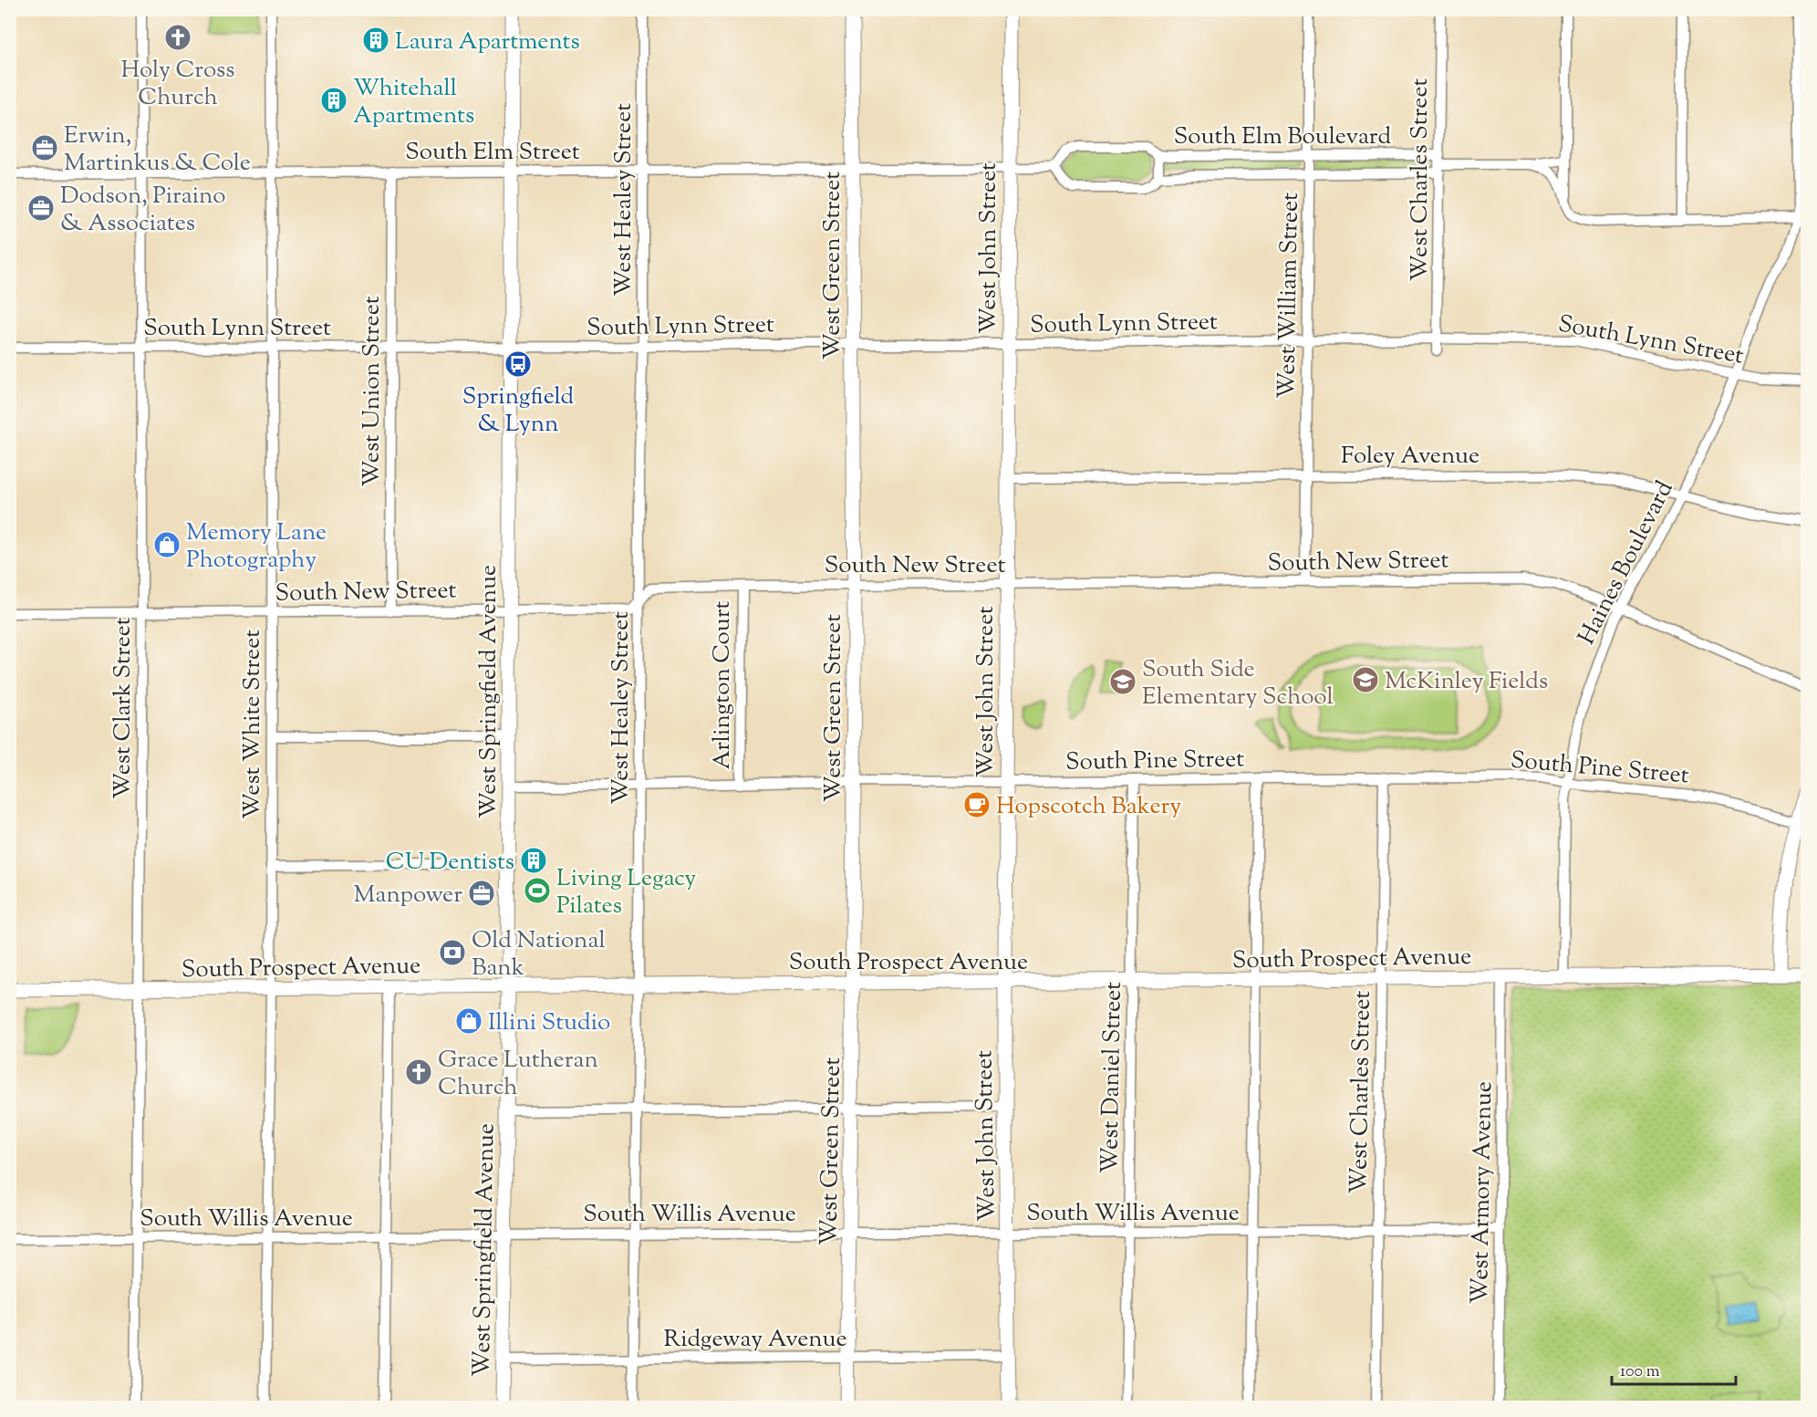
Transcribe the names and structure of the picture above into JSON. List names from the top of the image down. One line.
{"streets":{"main road":["West John Street","West Green Street","West Springfield Avenue","South Prospect Avenue"],"street":["South Elm Boulevard","South Elm Street","West Charles Street","West Healey Street","West William Street","South Lynn Street","West Union Street","Foley Avenue","South New Street","Haines Boulevard","Arlington Court","West Clark Street","West White Street","South Pine Street","West Daniel Street","West Armory Avenue","South Willis Avenue","Ridgeway Avenue"]},"crossings":[["South Elm Boulevard","West Charles Street"],["South Elm Boulevard","West William Street"],["South Elm Street","West Healey Street"],["South Elm Street","West John Street"],["South Elm Street","West Green Street"],["South Elm Street","West Union Street"],["South Elm Street","West Springfield Avenue"],["South Elm Street","West Clark Street"],["South Elm Street","West White Street"],["West Charles Street","South Lynn Street"],["West Charles Street","South Pine Street"],["West Charles Street","South Prospect Avenue"],["West Charles Street","South Willis Avenue"],["West Healey Street","South Lynn Street"],["West Healey Street","South New Street"],["West Healey Street","South Pine Street"],["West Healey Street","South Prospect Avenue"],["West Healey Street","South Willis Avenue"],["West Healey Street","Ridgeway Avenue"],["West John Street","South Lynn Street"],["West John Street","Foley Avenue"],["West John Street","South New Street"],["West John Street","South Pine Street"],["West John Street","South Prospect Avenue"],["West John Street","South Willis Avenue"],["West John Street","Ridgeway Avenue"],["West Green Street","South Lynn Street"],["West Green Street","South New Street"],["West Green Street","South Pine Street"],["West Green Street","South Prospect Avenue"],["West Green Street","South Willis Avenue"],["West Green Street","Ridgeway Avenue"],["West William Street","South Lynn Street"],["West William Street","Foley Avenue"],["West William Street","South New Street"],["South Lynn Street","West Union Street"],["South Lynn Street","Haines Boulevard"],["South Lynn Street","West Springfield Avenue"],["South Lynn Street","West Clark Street"],["South Lynn Street","West White Street"],["West Union Street","South New Street"],["Foley Avenue","Haines Boulevard"],["South New Street","Haines Boulevard"],["South New Street","Arlington Court"],["South New Street","West Springfield Avenue"],["South New Street","West Clark Street"],["South New Street","West White Street"],["Haines Boulevard","South Pine Street"],["Haines Boulevard","South Prospect Avenue"],["Arlington Court","South Pine Street"],["West Springfield Avenue","South Pine Street"],["West Springfield Avenue","South Prospect Avenue"],["West Springfield Avenue","South Willis Avenue"],["West Springfield Avenue","Ridgeway Avenue"],["West Clark Street","South Prospect Avenue"],["West Clark Street","South Willis Avenue"],["West White Street","South Prospect Avenue"],["West White Street","South Willis Avenue"],["South Pine Street","West Daniel Street"],["South Prospect Avenue","West Daniel Street"],["South Prospect Avenue","West Armory Avenue"],["West Daniel Street","South Willis Avenue"],["West Armory Avenue","South Willis Avenue"]],"places":{"church":["Holy Cross Church","Grace Lutheran Church"],"building":["Laura Apartments","Whitehall Apartments","CU Dentists"],"office":["Erwin, Martinkus & Cole","Dodson, Piraino & Associates","Manpower"],"bus stop":["Springfield & Lynn"],"shop":["Memory Lane Photography","Illini Studio"],"school or university":["McKinley Fields","South Side Elementary School"],"cafe":["Hopscotch Bakery"],"sports":["Living Legacy Pilates"],"bank":["Old National Bank"]},"scale_bar":"100 m"}
